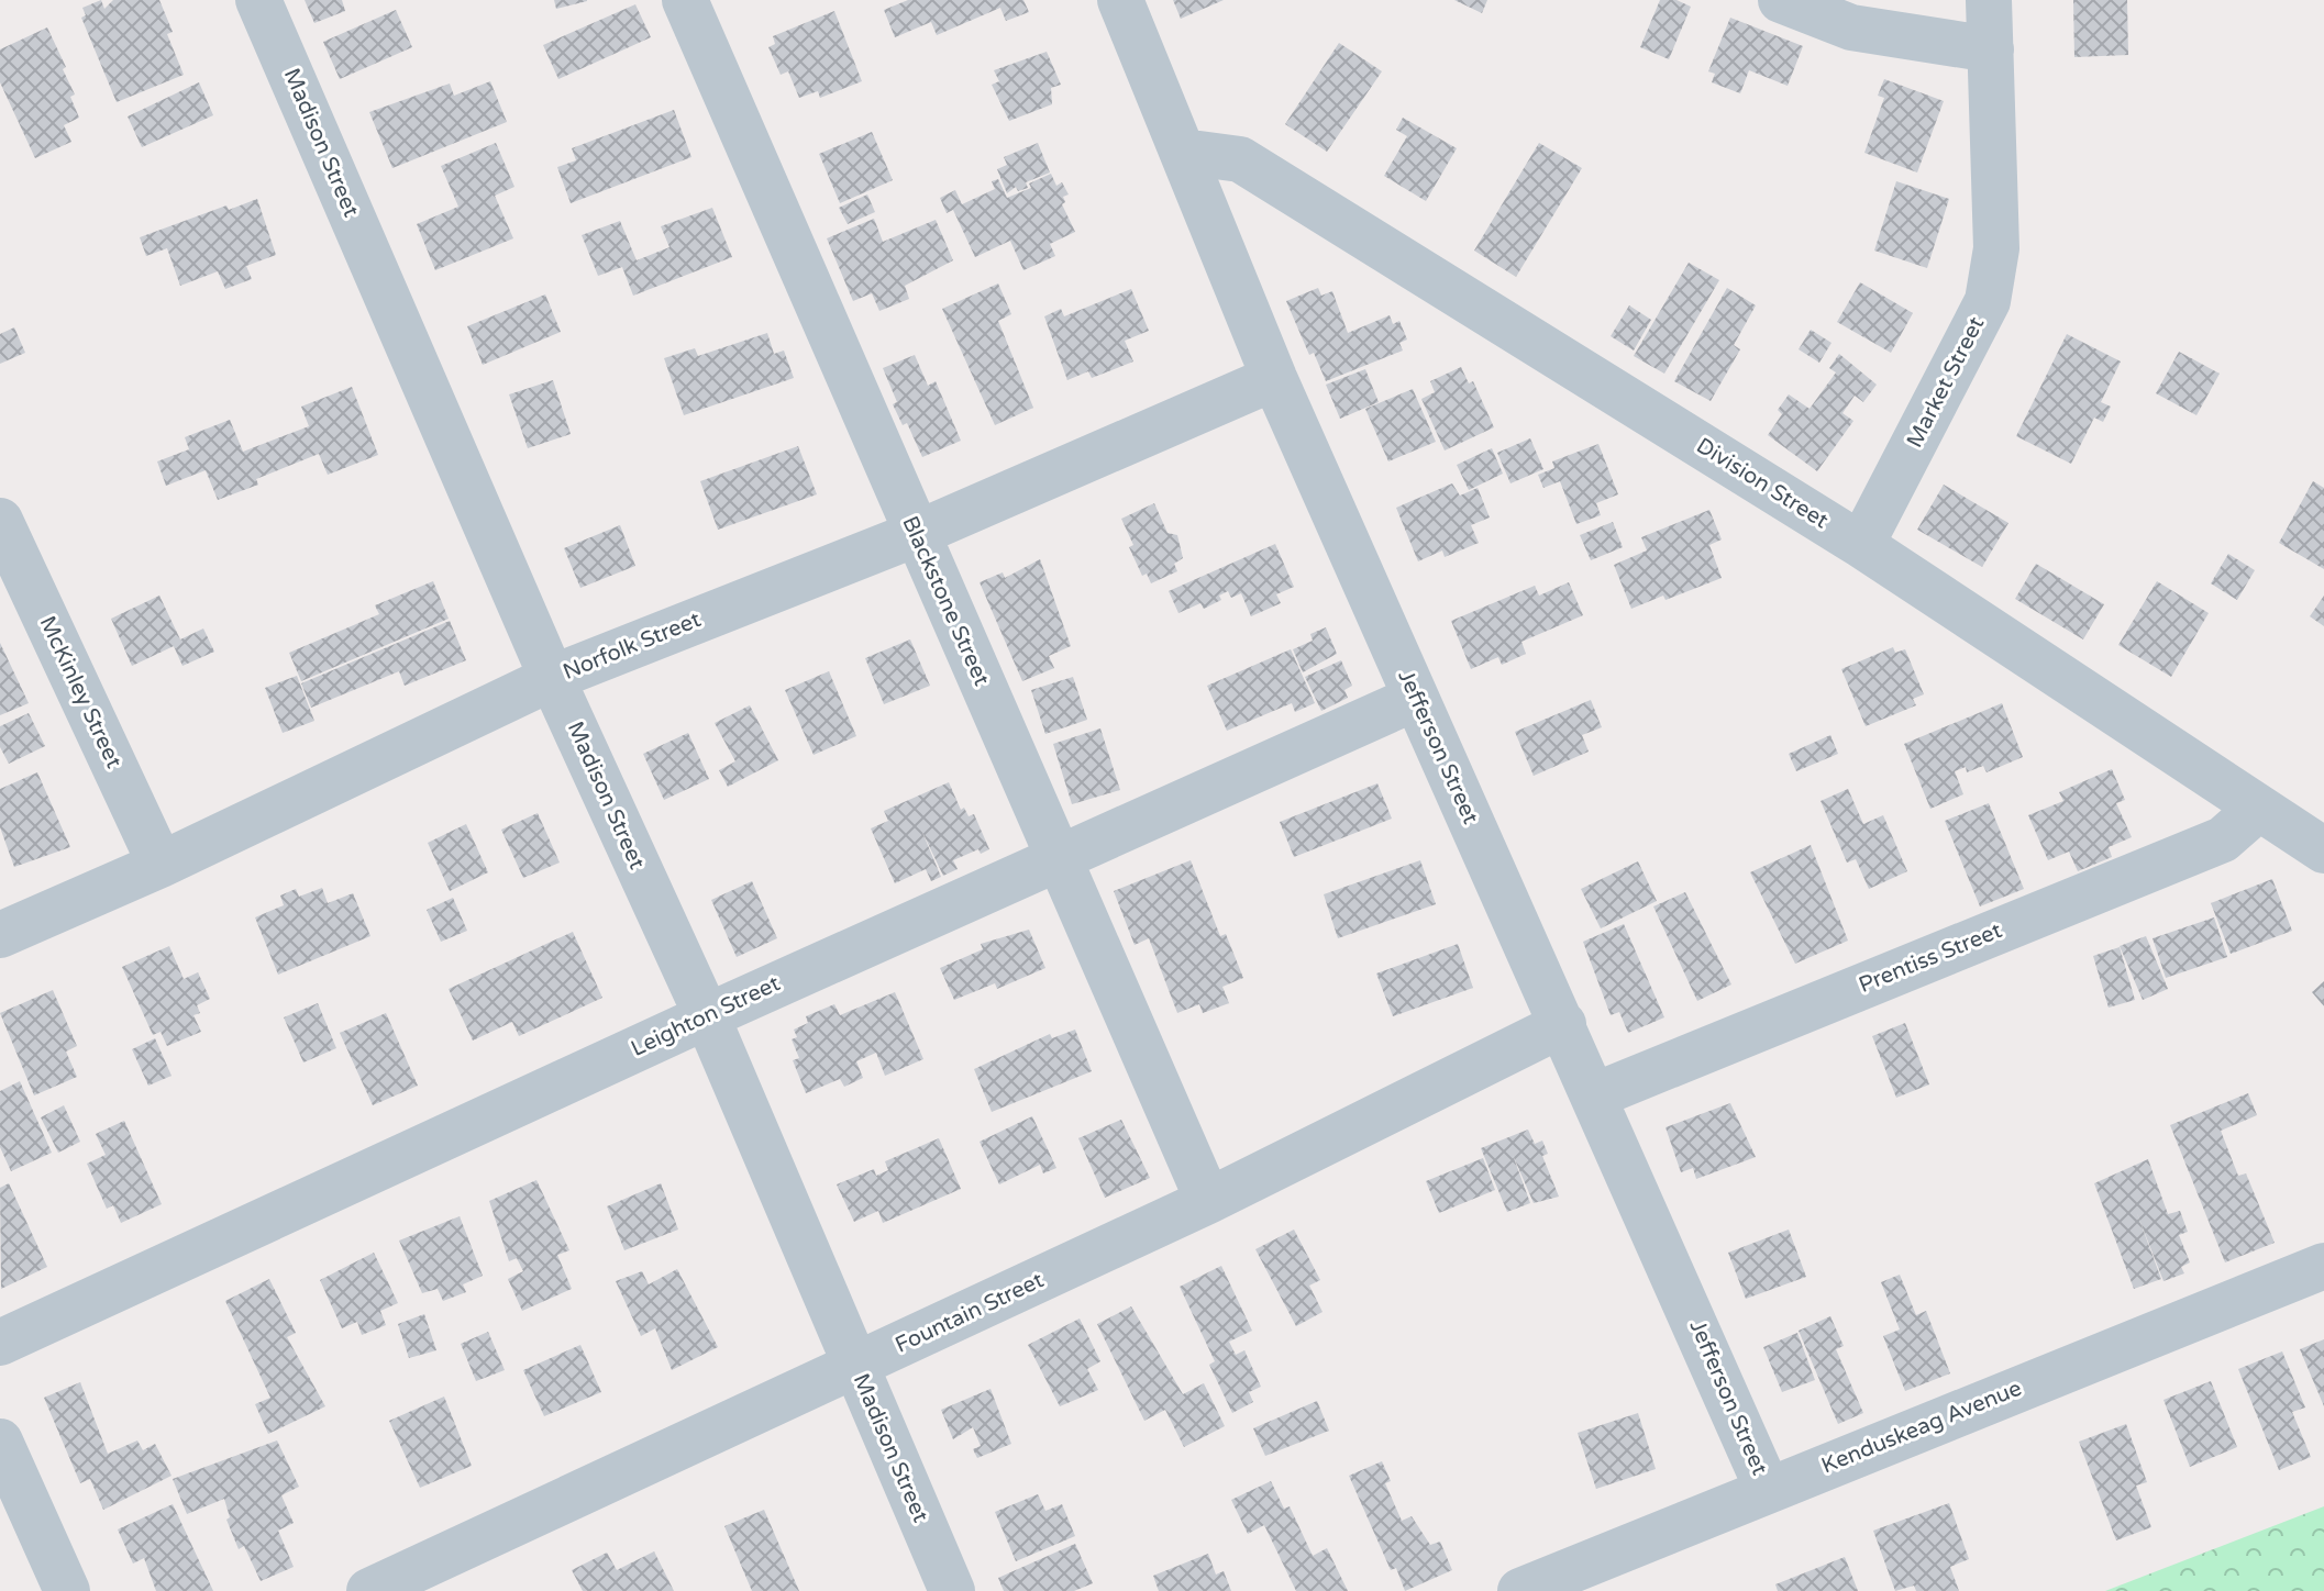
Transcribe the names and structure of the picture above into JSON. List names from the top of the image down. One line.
{"streets":{"street":["Madison Street","Market Street","Division Street","Blackstone Street","Norfolk Street","McKinley Street","Jefferson Street","Prentiss Street","Leighton Street","Fountain Street","Kenduskeag Avenue"]},"crossings":[["Madison Street","Norfolk Street"],["Madison Street","Leighton Street"],["Madison Street","Fountain Street"],["Market Street","Division Street"],["Division Street","Jefferson Street"],["Division Street","Prentiss Street"],["Blackstone Street","Norfolk Street"],["Blackstone Street","Leighton Street"],["Blackstone Street","Fountain Street"],["Norfolk Street","McKinley Street"],["Norfolk Street","Jefferson Street"],["Jefferson Street","Prentiss Street"],["Jefferson Street","Leighton Street"],["Jefferson Street","Fountain Street"],["Jefferson Street","Kenduskeag Avenue"]]}
